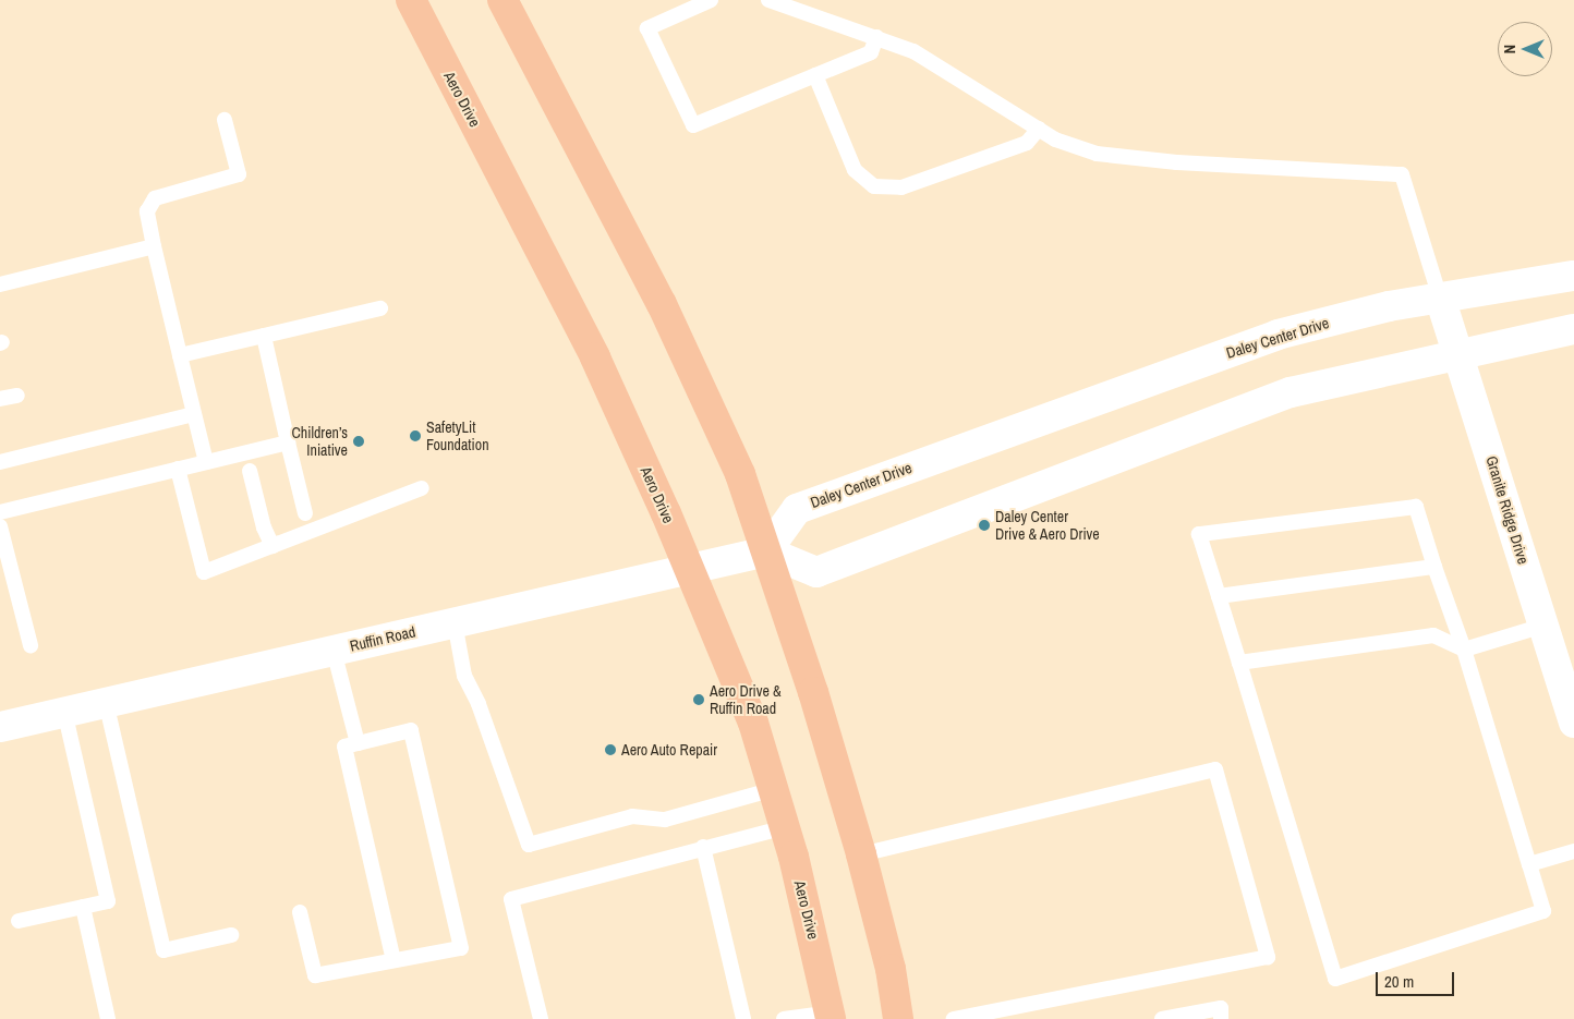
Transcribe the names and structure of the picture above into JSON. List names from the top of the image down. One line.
{"streets":{"main road":["Aero Drive","Daley Center Drive","Granite Ridge Drive","Ruffin Road"]},"crossings":[["Aero Drive","Ruffin Road"],["Daley Center Drive","Granite Ridge Drive"],["Daley Center Drive","Ruffin Road"]],"places":["SafetyLit Foundation","Children’s Iniative","Daley Center Drive & Aero Drive","Aero Drive & Ruffin Road","Aero Auto Repair"],"scale_bar":"20 m","north":"left"}
